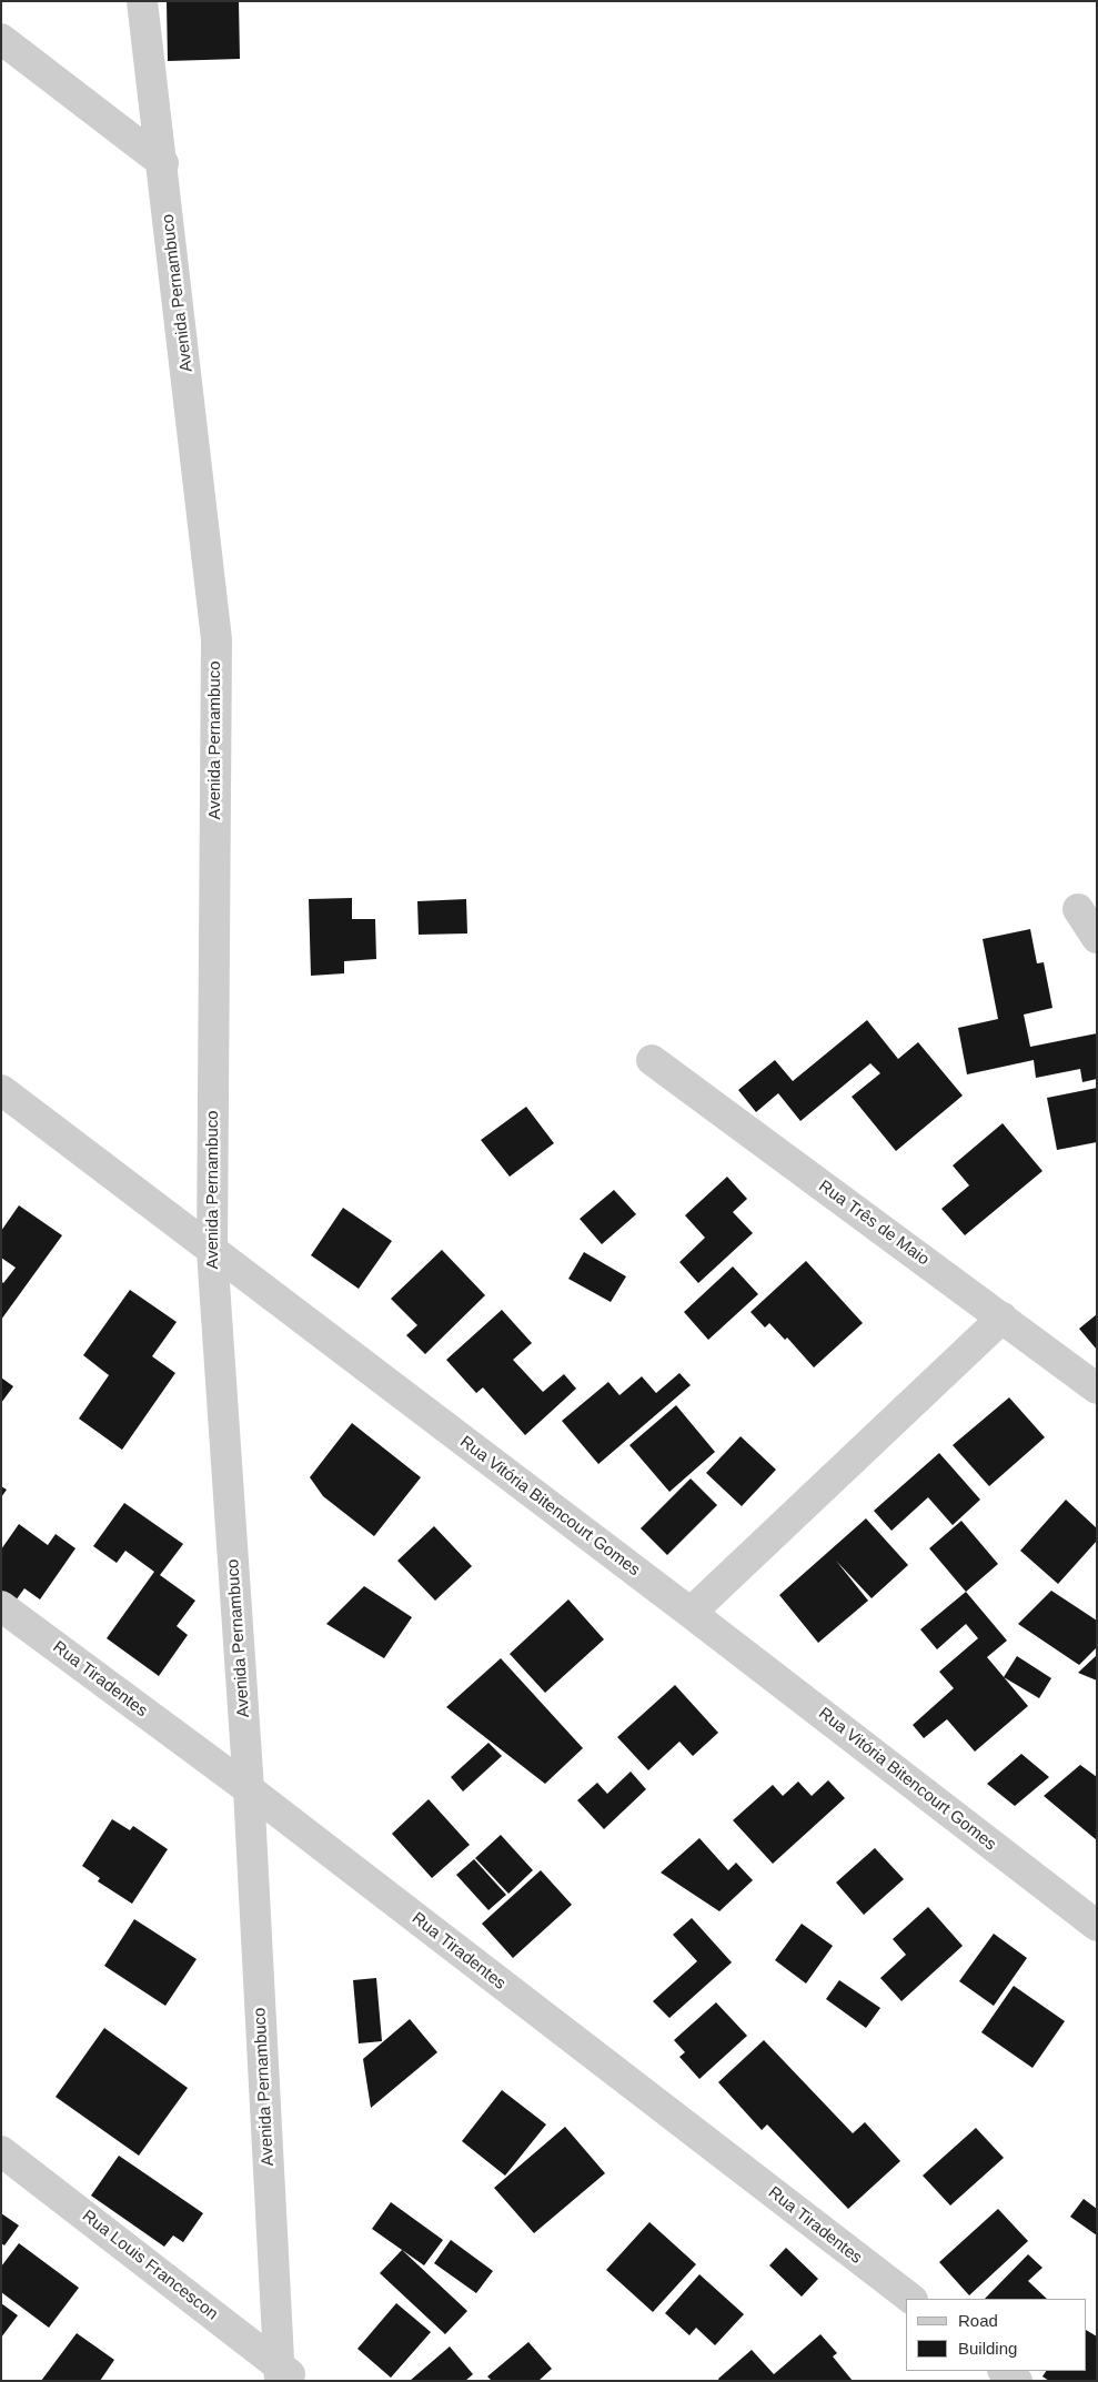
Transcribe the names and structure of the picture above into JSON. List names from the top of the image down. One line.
{"streets":{"street":["Avenida Pernambuco","Rua Três de Maio","Rua Vitória Bitencourt Gomes","Rua Tiradentes","Rua Louis Francescon"]},"crossings":[["Avenida Pernambuco","Rua Vitória Bitencourt Gomes"],["Avenida Pernambuco","Rua Tiradentes"],["Avenida Pernambuco","Rua Louis Francescon"]],"legend":["Road","Building"]}
